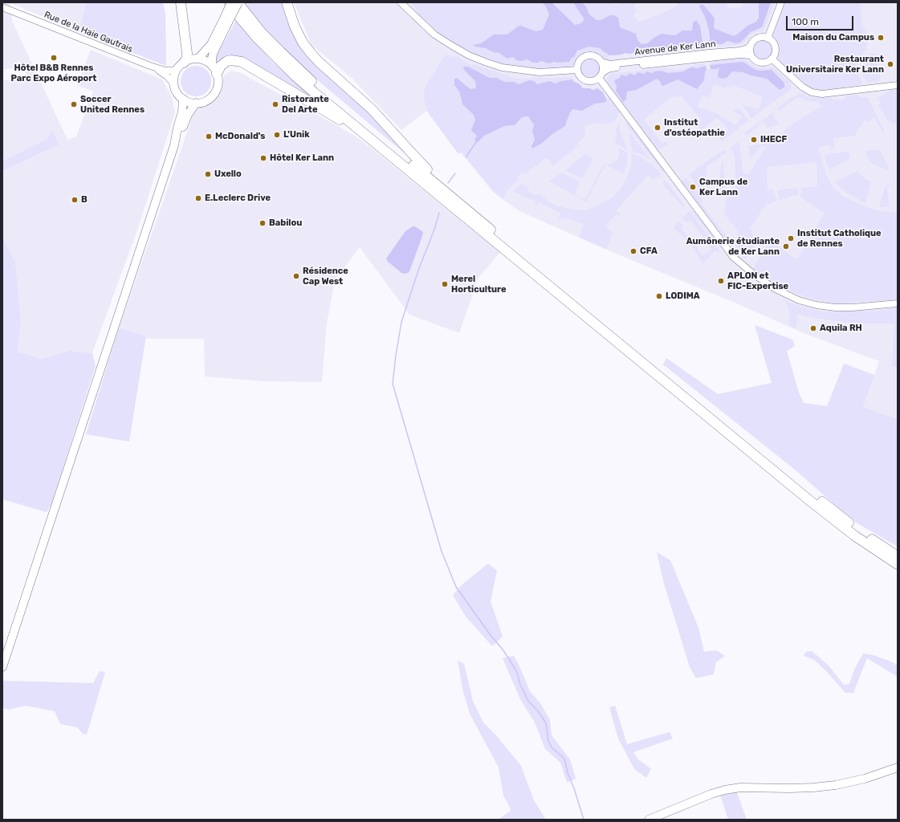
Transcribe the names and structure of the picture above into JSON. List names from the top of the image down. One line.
{"streets":{"street":["Rue de la Haie Gautrais","Avenue de Ker Lann"]},"places":["Maison du Campus","Hôtel B&B Rennes Parc Expo Aéroport","Restaurant Universitaire Ker Lann","Soccer United Rennes","Ristorante Del Arte","Institut d'ostéopathie","L'Unik","McDonald's","IHECF","Hôtel Ker Lann","Uxello","Campus de Ker Lann","E.Leclerc Drive","B","Babilou","Institut Catholique de Rennes","Aumônerie étudiante de Ker Lann","CFA","Résidence Cap West","APLON et FIC-Expertise","Merel Horticulture","LODIMA","Aquila RH"],"scale_bar":"100 m"}
